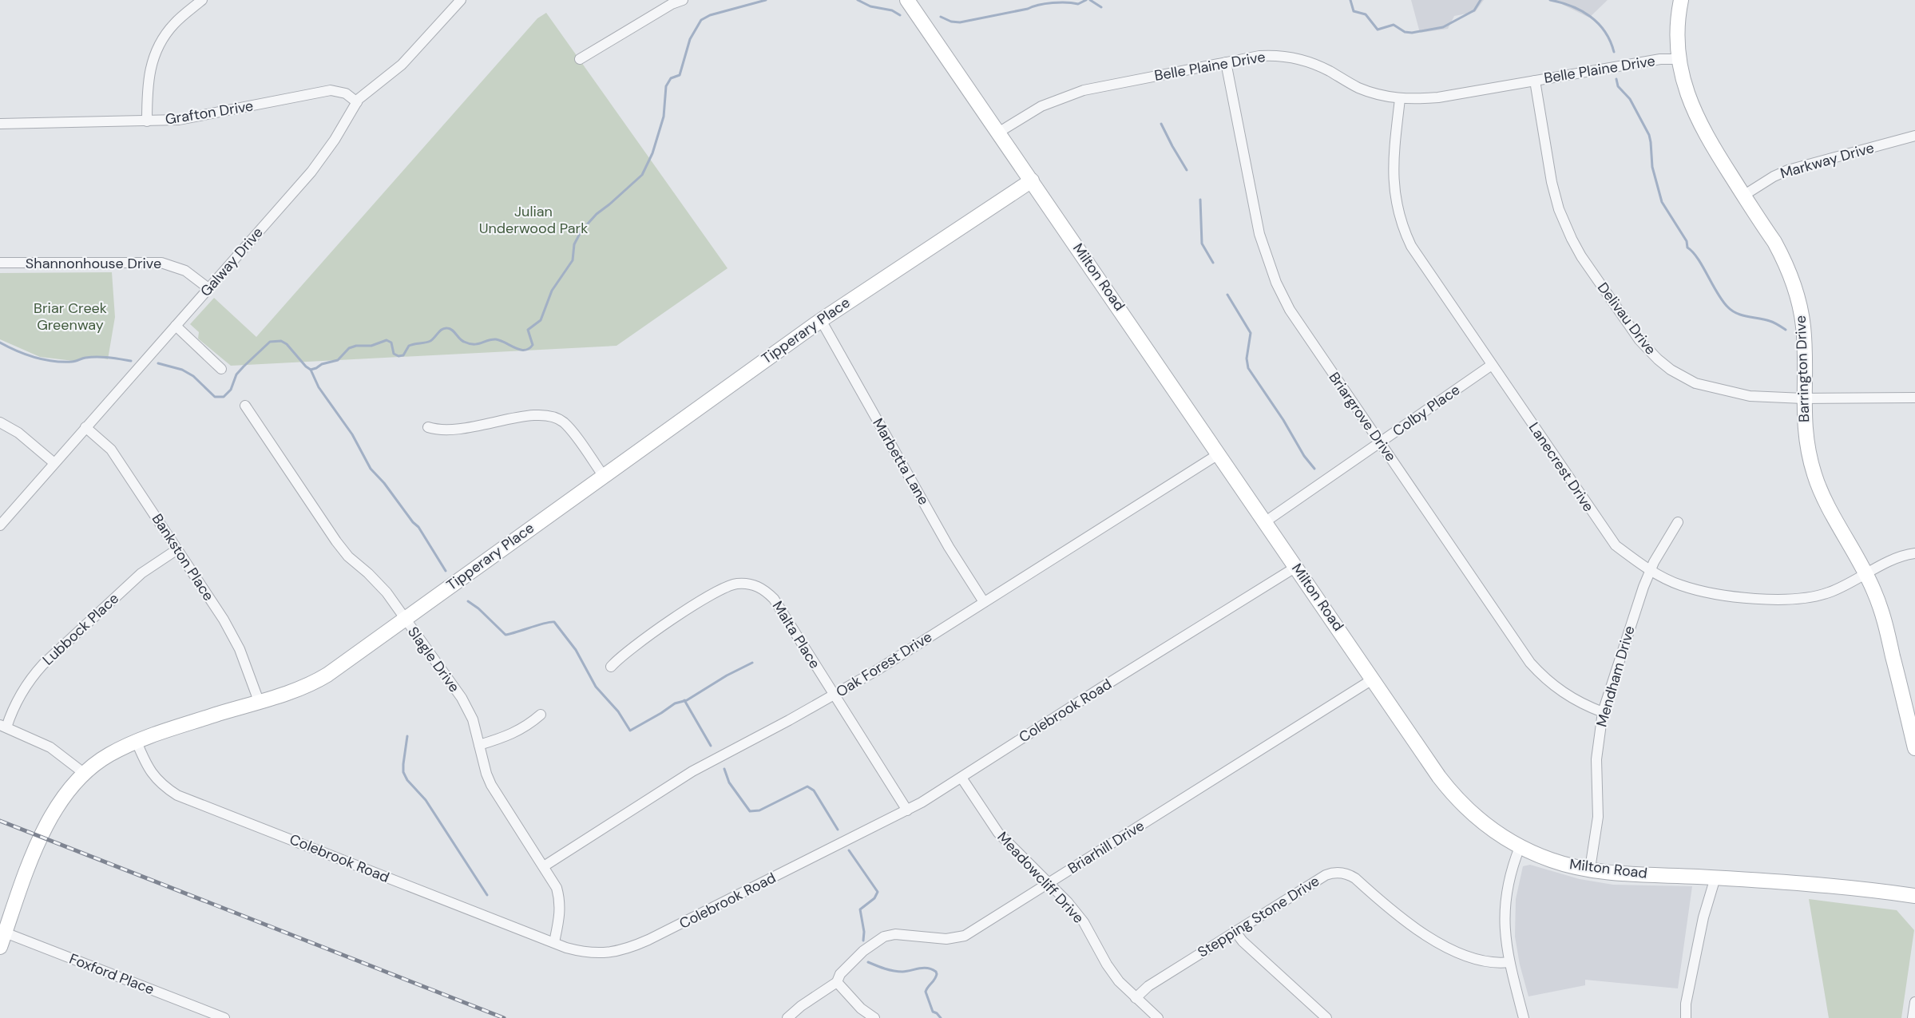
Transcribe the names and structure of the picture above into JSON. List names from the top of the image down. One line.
{"streets":{"street":["Belle Plaine Drive","Grafton Drive","Markway Drive","Galway Drive","Shannonhouse Drive","Milton Road","Delivau Drive","Tipperary Place","Barrington Drive","Colby Place","Briargrove Drive","Marbetta Lane","Lanecrest Drive","Bankston Place","Lubbock Place","Malta Place","Slagle Drive","Oak Forest Drive","Mendham Drive","Colebrook Road","Briarhill Drive","Meadowcliff Drive","Stepping Stone Drive","Foxford Place"]},"crossings":[["Belle Plaine Drive","Milton Road"],["Belle Plaine Drive","Delivau Drive"],["Belle Plaine Drive","Barrington Drive"],["Belle Plaine Drive","Briargrove Drive"],["Belle Plaine Drive","Lanecrest Drive"],["Grafton Drive","Galway Drive"],["Markway Drive","Barrington Drive"],["Galway Drive","Shannonhouse Drive"],["Galway Drive","Bankston Place"],["Milton Road","Tipperary Place"],["Milton Road","Colby Place"],["Milton Road","Oak Forest Drive"],["Milton Road","Mendham Drive"],["Milton Road","Colebrook Road"],["Milton Road","Briarhill Drive"],["Delivau Drive","Barrington Drive"],["Tipperary Place","Marbetta Lane"],["Tipperary Place","Bankston Place"],["Tipperary Place","Slagle Drive"],["Tipperary Place","Colebrook Road"],["Tipperary Place","Foxford Place"],["Barrington Drive","Lanecrest Drive"],["Colby Place","Briargrove Drive"],["Colby Place","Lanecrest Drive"],["Briargrove Drive","Mendham Drive"],["Marbetta Lane","Oak Forest Drive"],["Lanecrest Drive","Mendham Drive"],["Bankston Place","Lubbock Place"],["Malta Place","Oak Forest Drive"],["Malta Place","Colebrook Road"],["Slagle Drive","Oak Forest Drive"],["Slagle Drive","Colebrook Road"],["Colebrook Road","Meadowcliff Drive"],["Briarhill Drive","Meadowcliff Drive"],["Meadowcliff Drive","Stepping Stone Drive"]],"parks":["Julian Underwood Park","Briar Creek Greenway"]}
